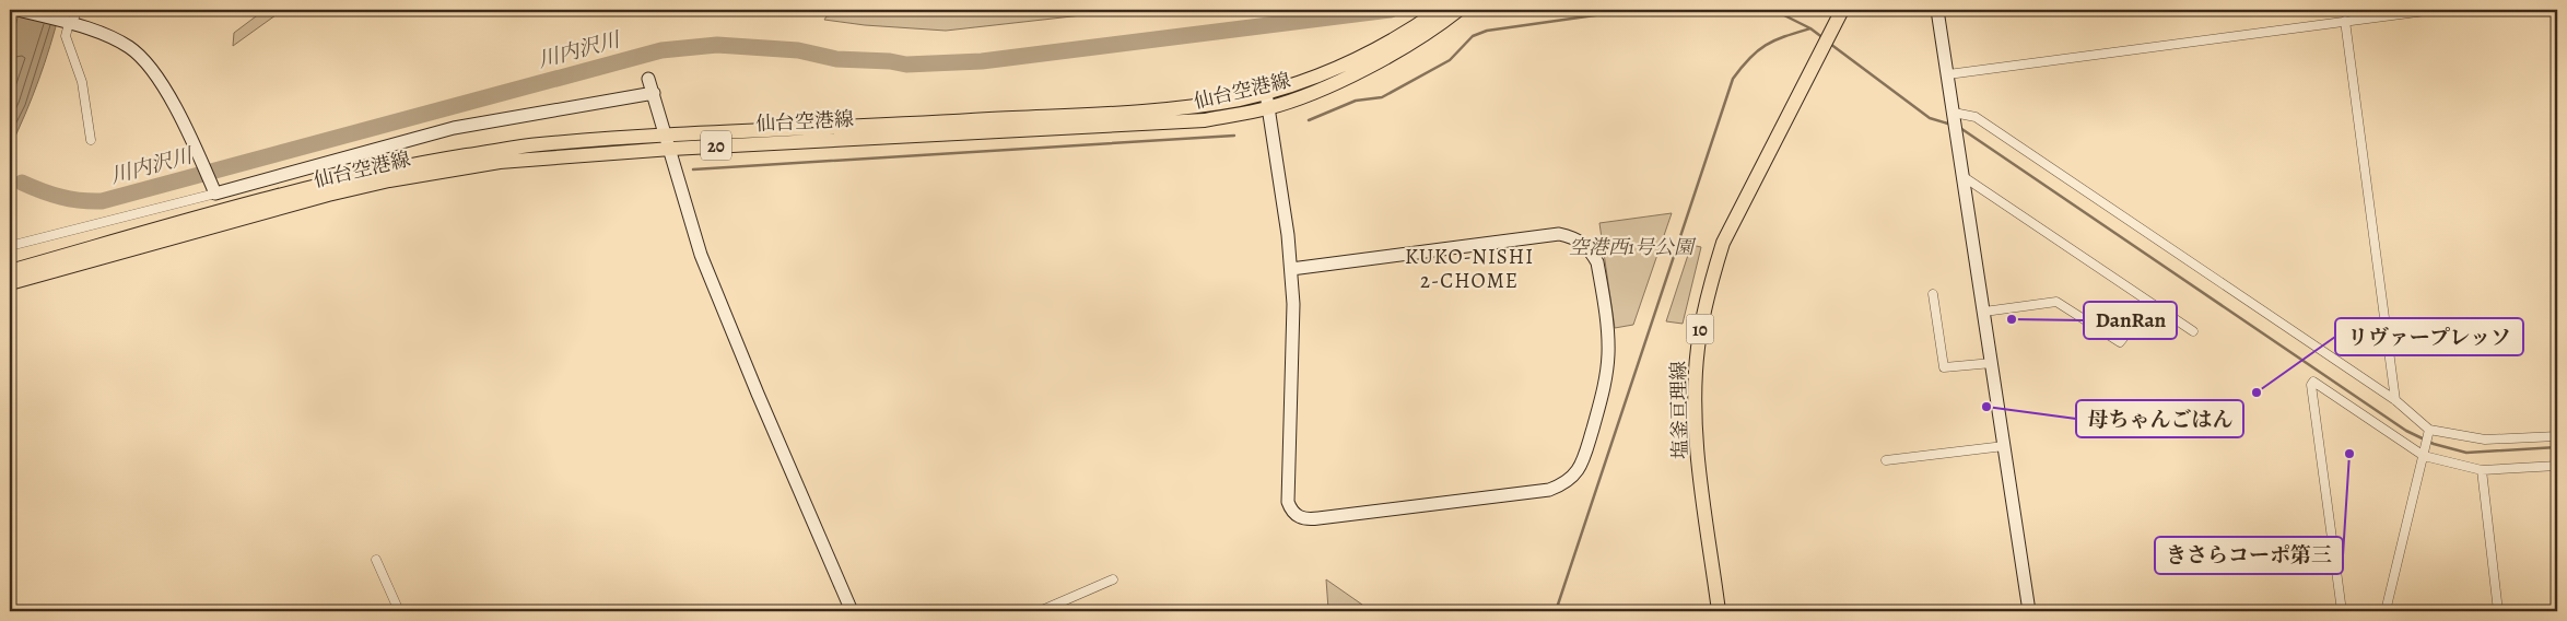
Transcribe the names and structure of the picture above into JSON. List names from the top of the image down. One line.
{"streets":{"main road":["仙台空港線","20","10","塩釜亘理線"]},"districts":["KUKO-NISHI 2-CHOME"],"water":["川内沢川"],"parks":["空港西1号公園"],"places":["DanRan","リヴァープレッソ","母ちゃんごはん","きさらコーポ第三"]}
